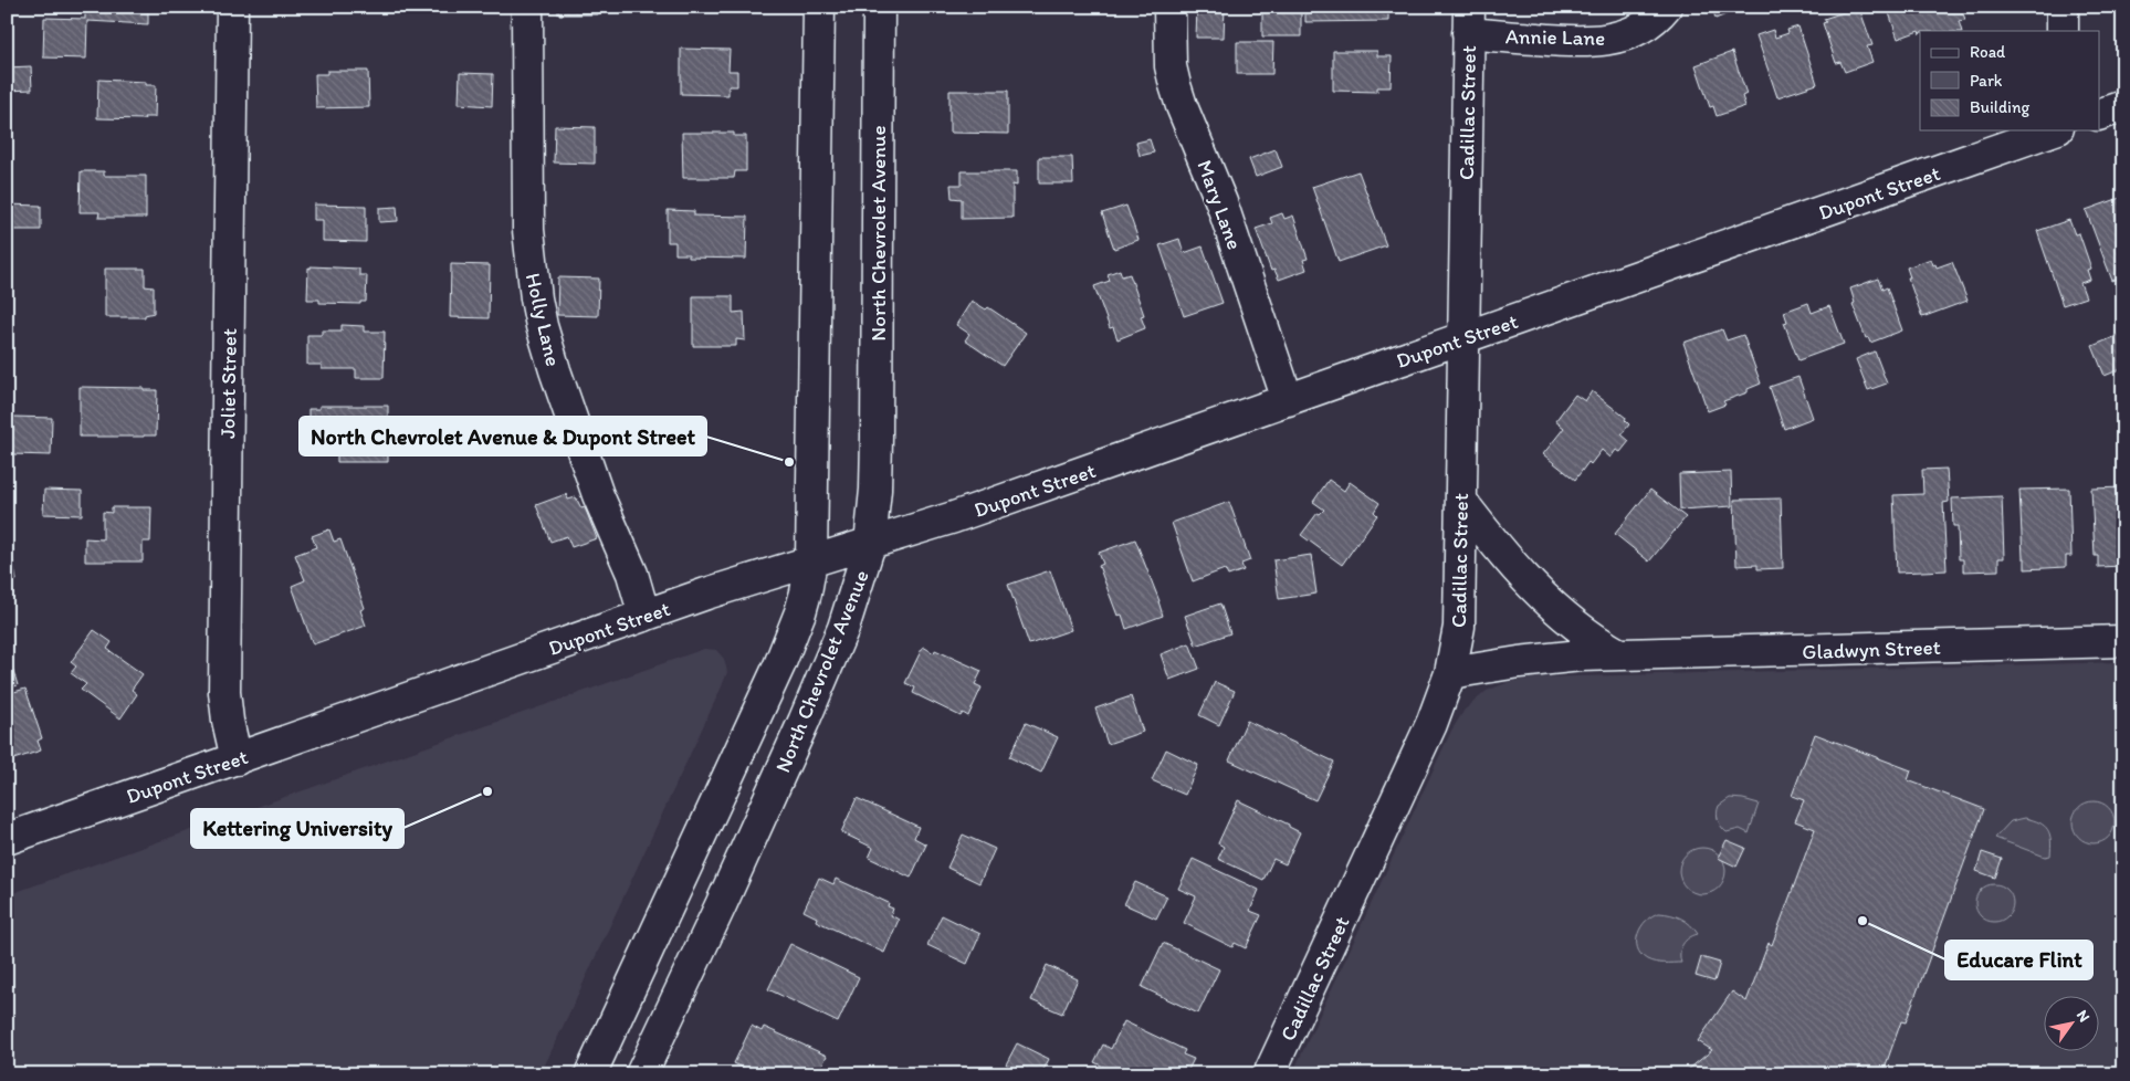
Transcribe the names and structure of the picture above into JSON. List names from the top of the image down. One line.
{"streets":{"street":["Annie Lane","Cadillac Street","Dupont Street","Mary Lane","North Chevrolet Avenue","Holly Lane","Joliet Street","Gladwyn Street"]},"crossings":[["Annie Lane","Cadillac Street"],["Cadillac Street","Dupont Street"],["Cadillac Street","Gladwyn Street"],["Dupont Street","Mary Lane"],["Dupont Street","North Chevrolet Avenue"],["Dupont Street","Holly Lane"],["Dupont Street","Joliet Street"]],"places":["North Chevrolet Avenue & Dupont Street","Kettering University","Educare Flint"],"legend":["Road","Park","Building"],"north":"top right"}
